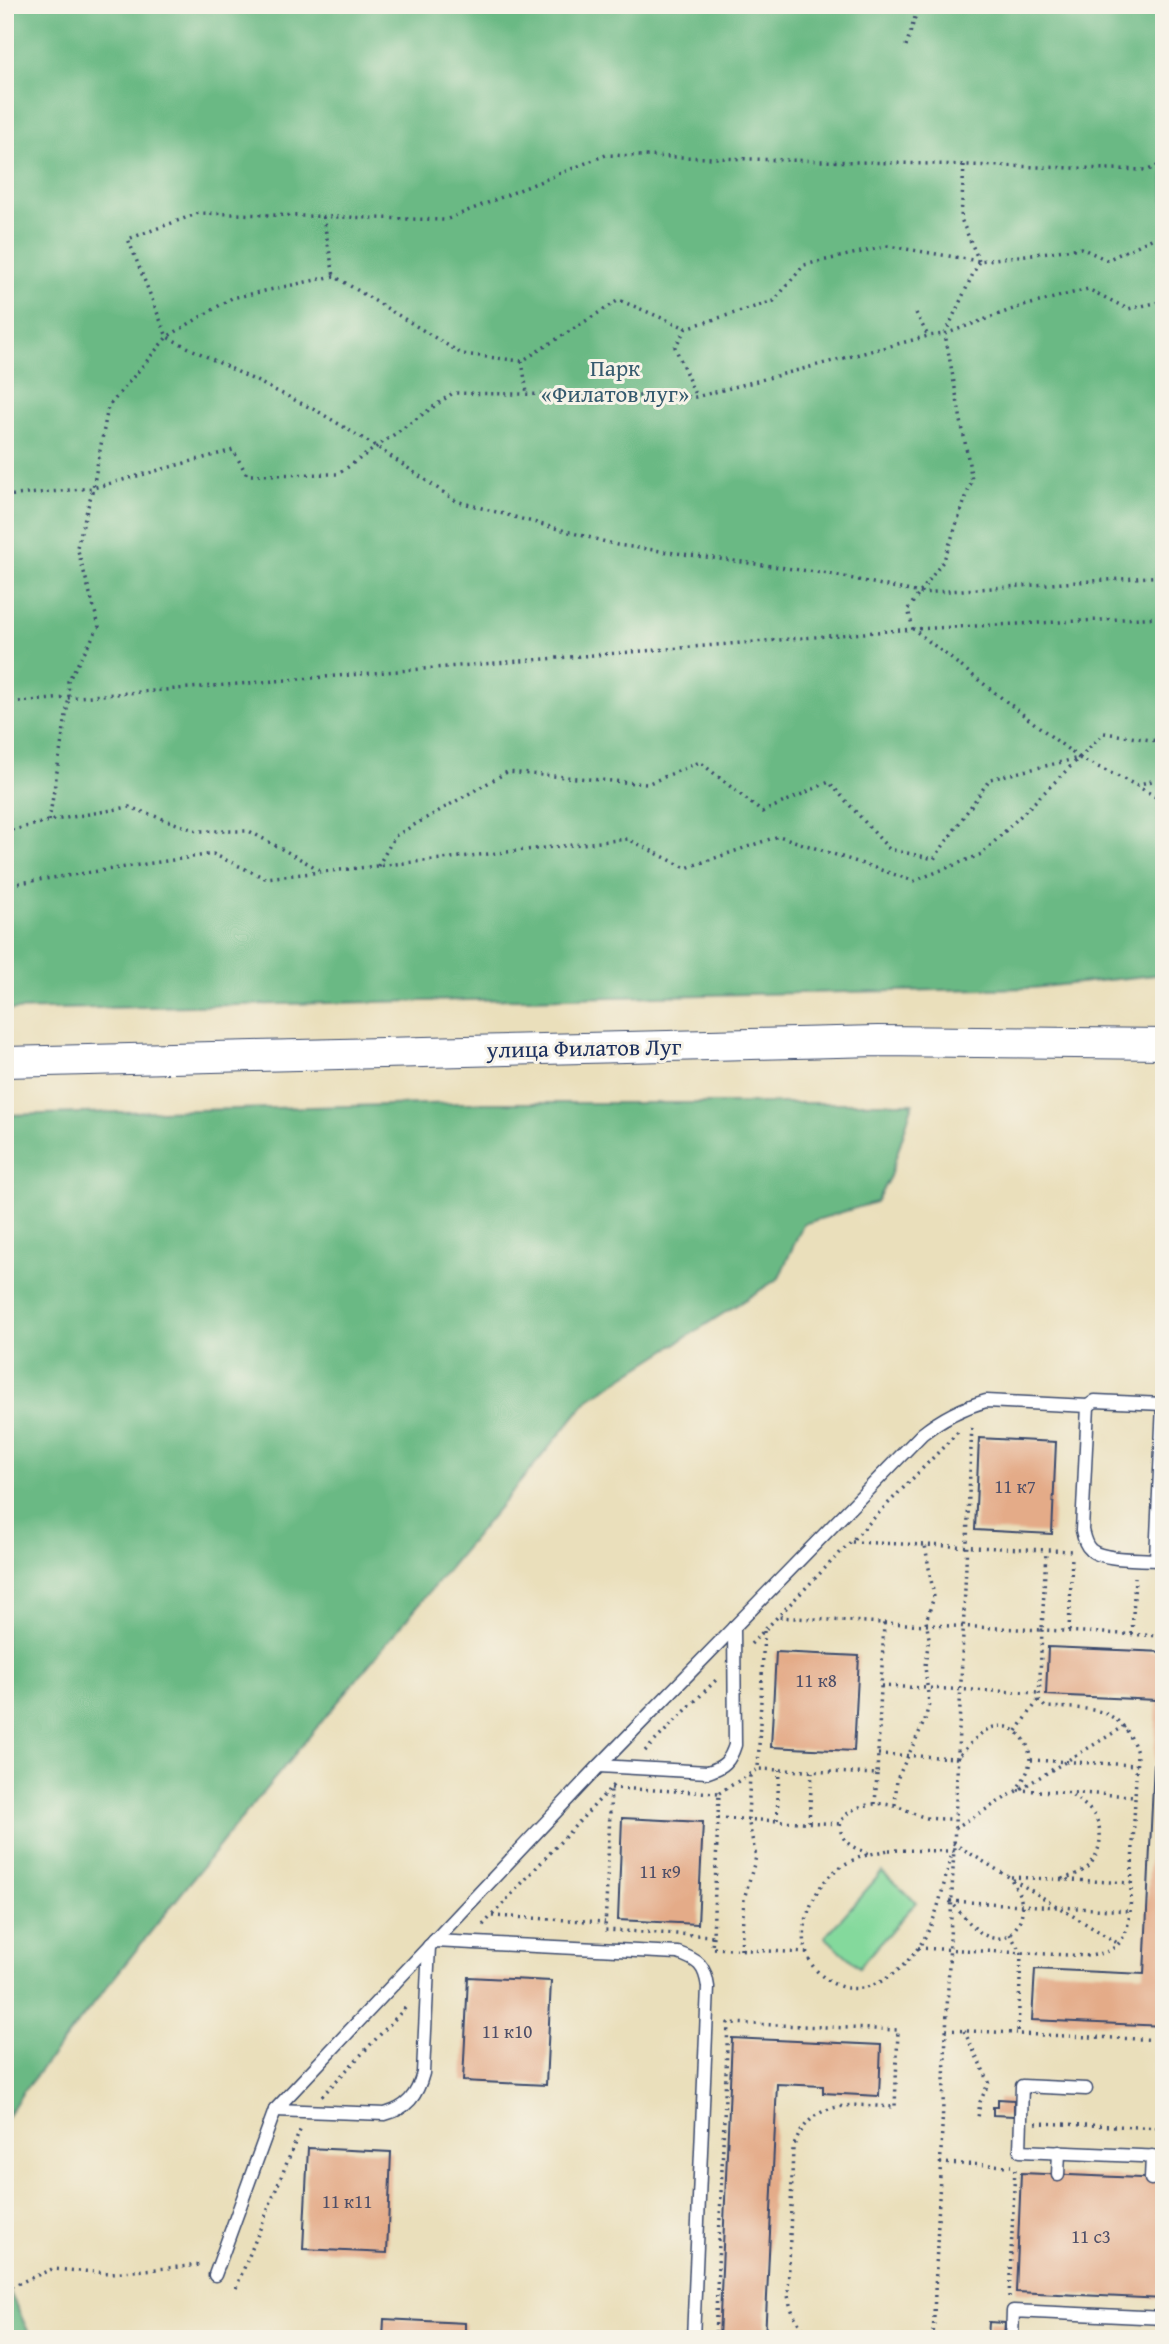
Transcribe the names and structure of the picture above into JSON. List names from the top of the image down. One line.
{"streets":{"street":["улица Филатов Луг"]},"parks":["Парк «Филатов луг»"],"house_numbers":["11 к7","11 к8","11 к9","11 к10","11 к11","11 с3"]}
